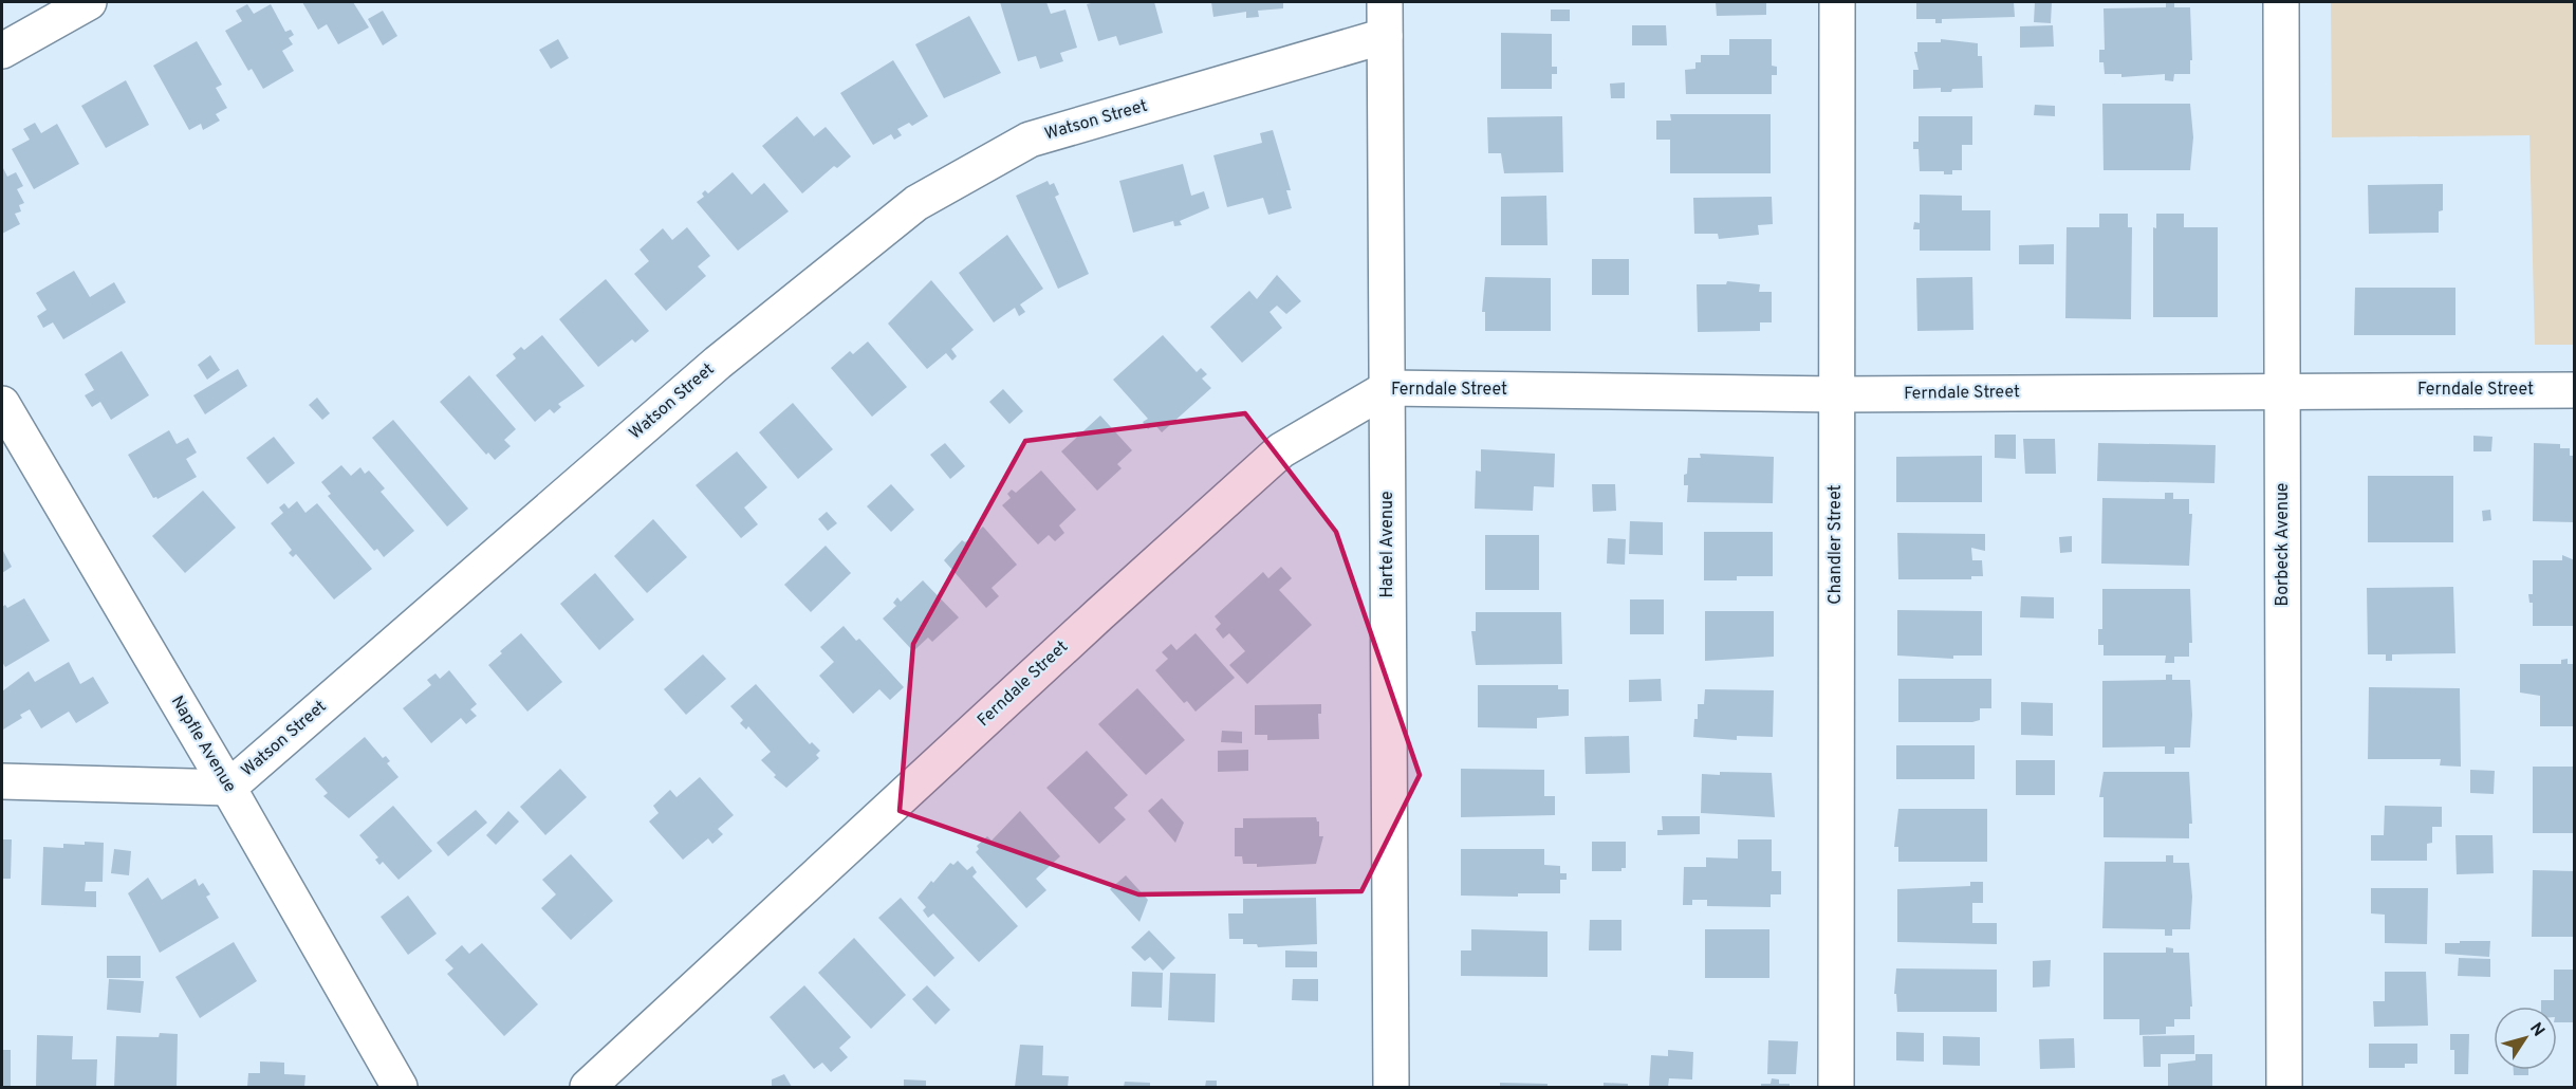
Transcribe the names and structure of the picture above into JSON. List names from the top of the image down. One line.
{"streets":{"street":["Watson Street","Ferndale Street","Hartel Avenue","Chandler Street","Borbeck Avenue","Napfle Avenue"]},"crossings":[["Watson Street","Hartel Avenue"],["Watson Street","Napfle Avenue"],["Ferndale Street","Hartel Avenue"],["Ferndale Street","Chandler Street"],["Ferndale Street","Borbeck Avenue"]],"north":"top right"}
